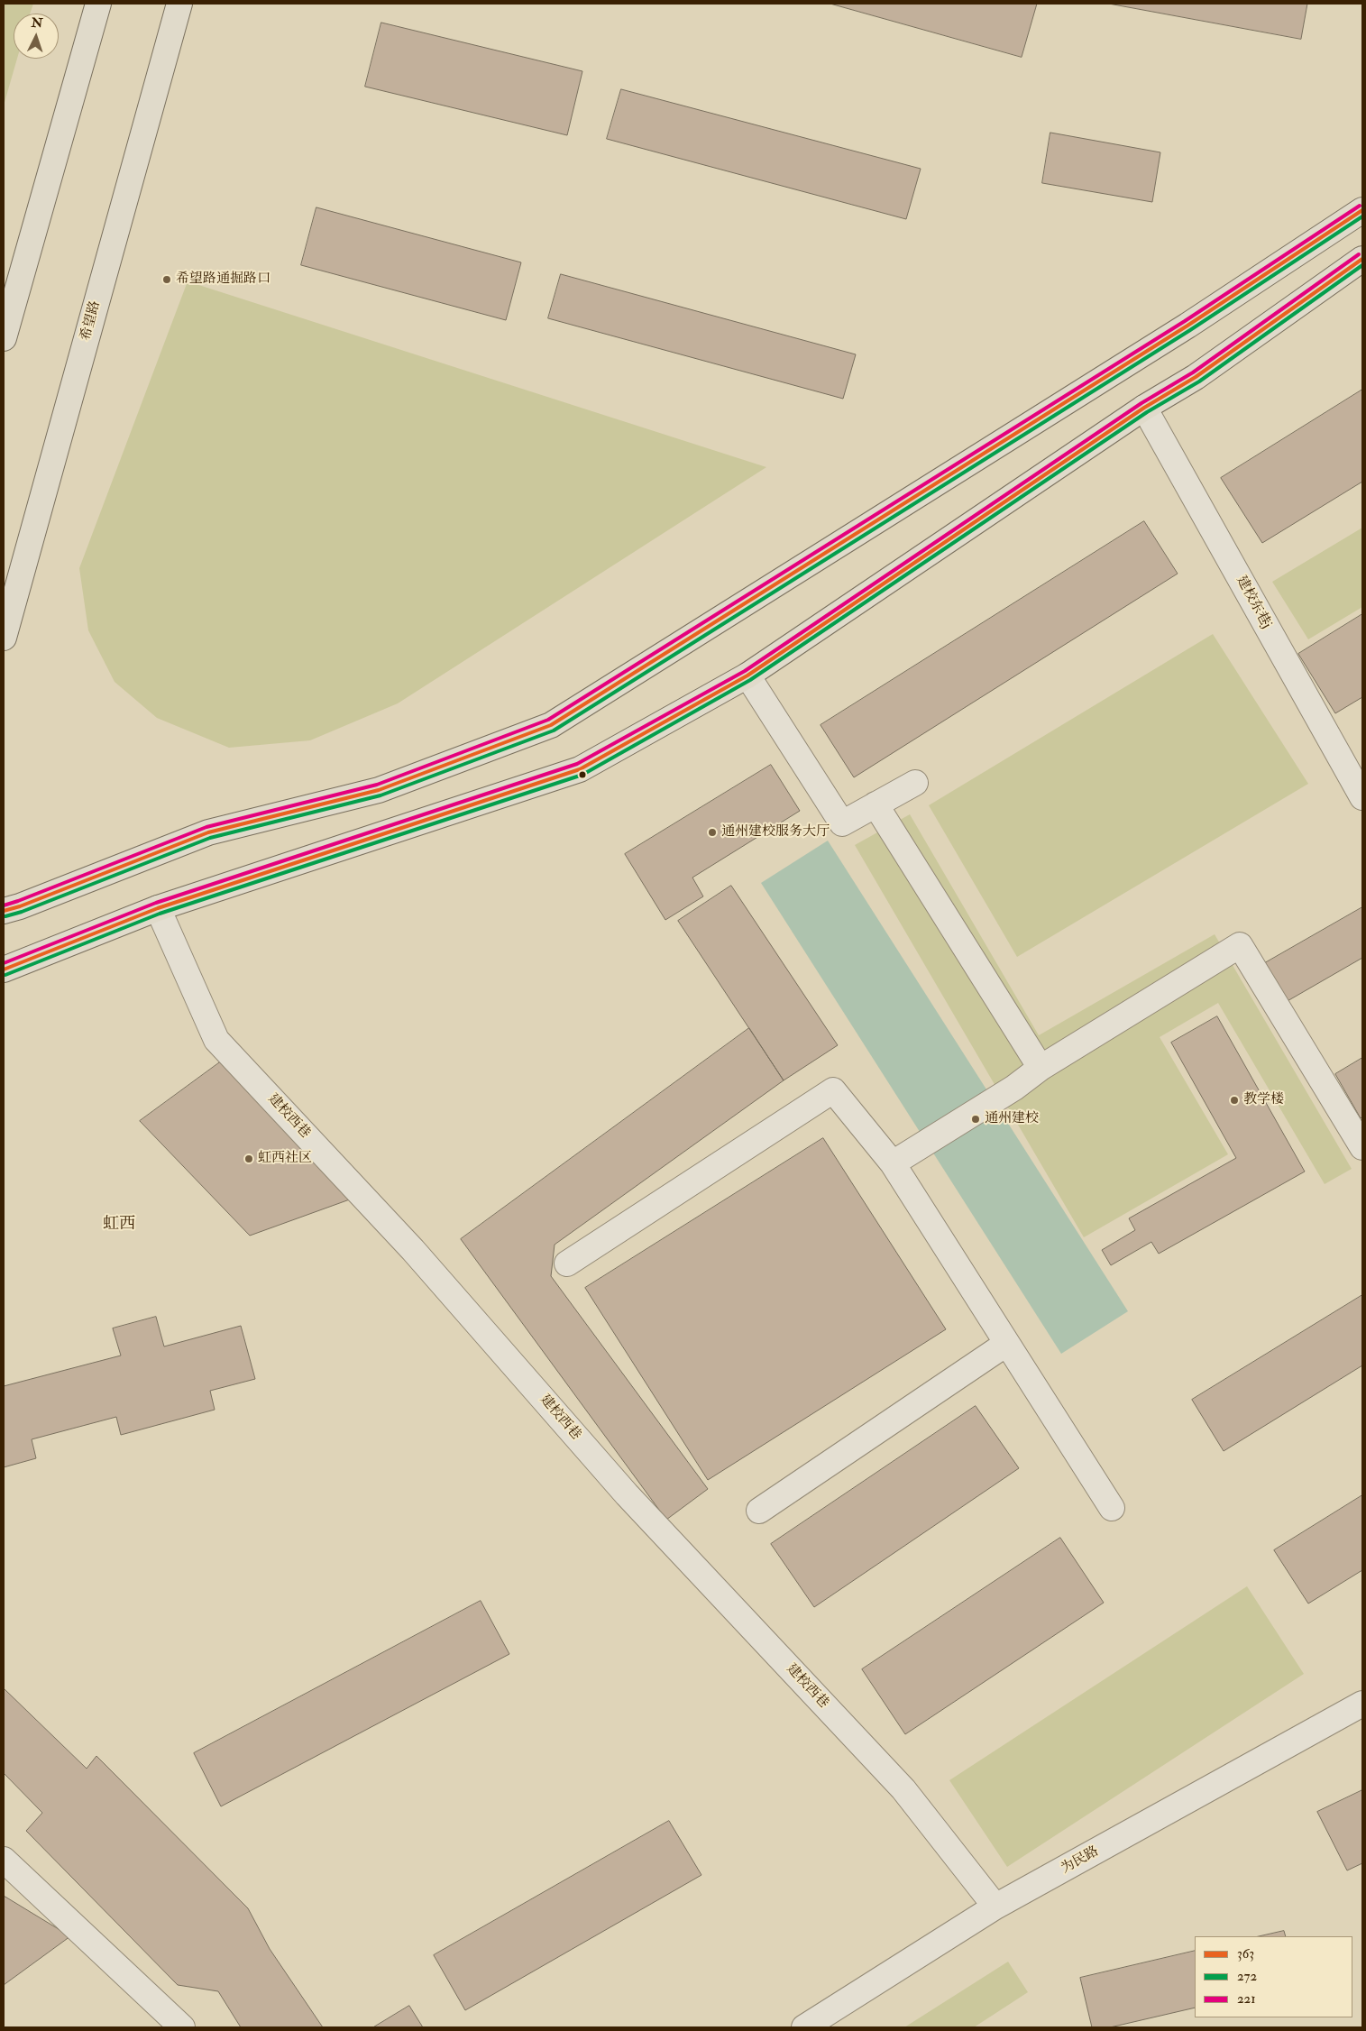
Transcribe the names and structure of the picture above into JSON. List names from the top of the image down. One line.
{"streets":{"main road":["希望路"],"street":["建校东巷j","建校西巷","为民路"]},"crossings":[["建校西巷","为民路"]],"districts":["虹西"],"places":["希望路通掘路口","通州建校服务大厅","教学楼","通州建校","虹西社区"],"lines":["transit line 221","transit line 363","transit line 272"],"legend":["363","272","221"],"north":"top"}
